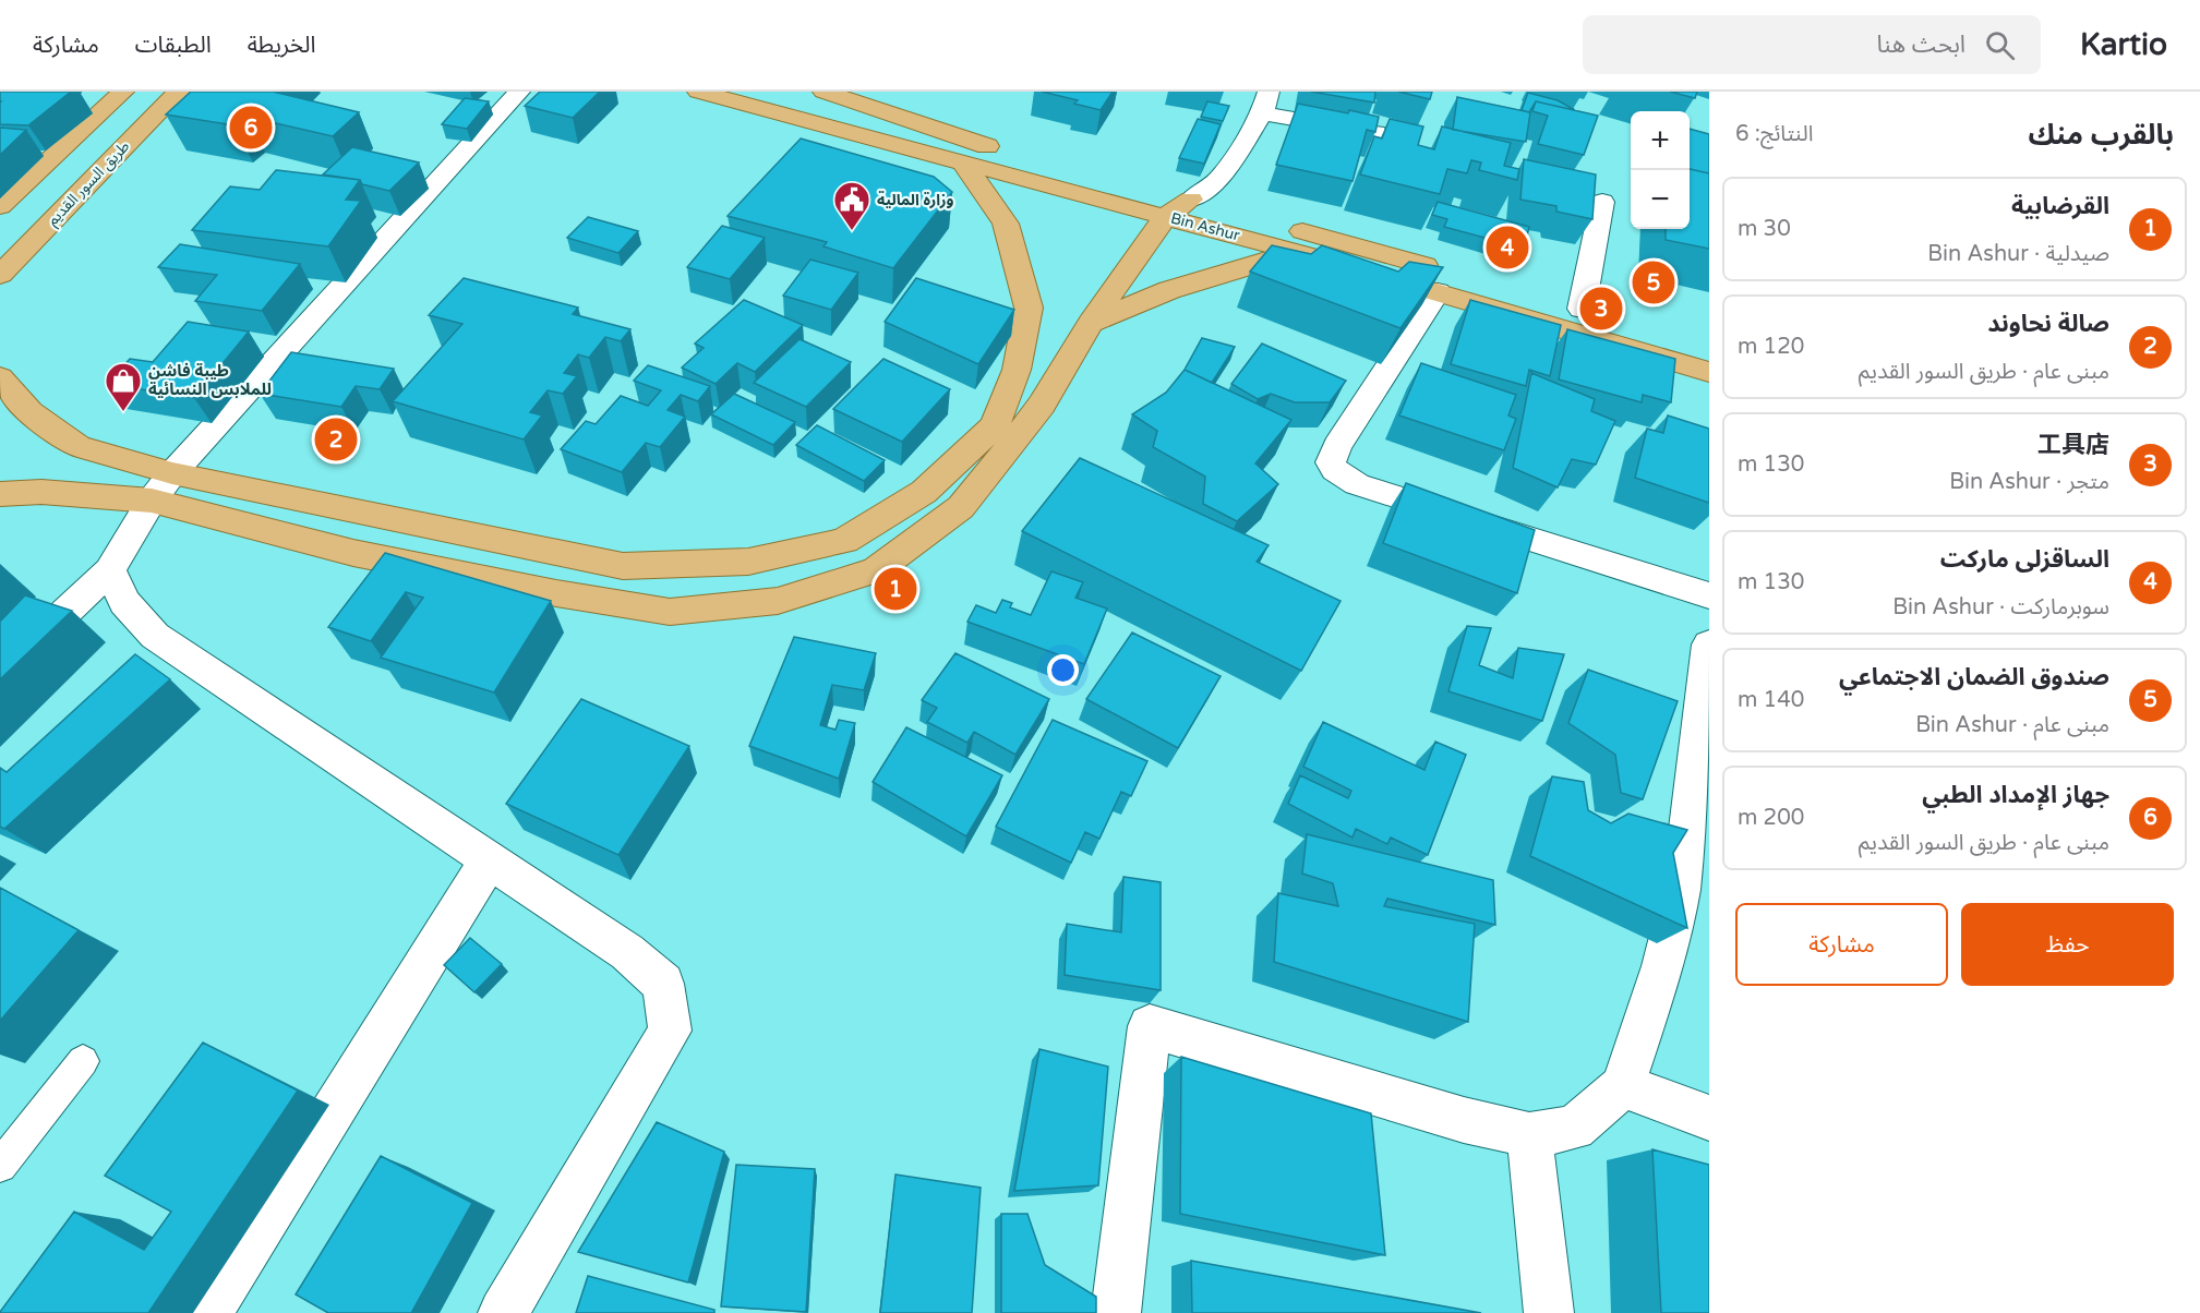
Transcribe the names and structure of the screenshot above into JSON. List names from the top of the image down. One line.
{"streets":{"main road":["طريق السور القديم","Bin Ashur"]},"places":{"public building":["وزارة المالية"],"shop":["طيبة فاشن للملابس النسائية"]},"page":{"header":"Kartio","search":"ابحث هنا","nav":["الخريطة","الطبقات","مشاركة"],"heading":["بالقرب منك","النتائج: 6"],"pins":["6","4","5","3","2","1"],"map_buttons":["+","−"],"list":[{"mark":"1","name":"القرضابية","note":"صيدلية · Bin Ashur","value":"30 m"},{"mark":"2","name":"صالة نحاوند","note":"مبنى عام · طريق السور القديم","value":"120 m"},{"mark":"3","name":"工具店","note":"متجر · Bin Ashur","value":"130 m"},{"mark":"4","name":"الساقزلى ماركت","note":"سوبرماركت · Bin Ashur","value":"130 m"},{"mark":"5","name":"صندوق الضمان الاجتماعي","note":"مبنى عام · Bin Ashur","value":"140 m"},{"mark":"6","name":"جهاز الإمداد الطبي","note":"مبنى عام · طريق السور القديم","value":"200 m"}],"buttons":["حفظ","مشاركة"]}}
